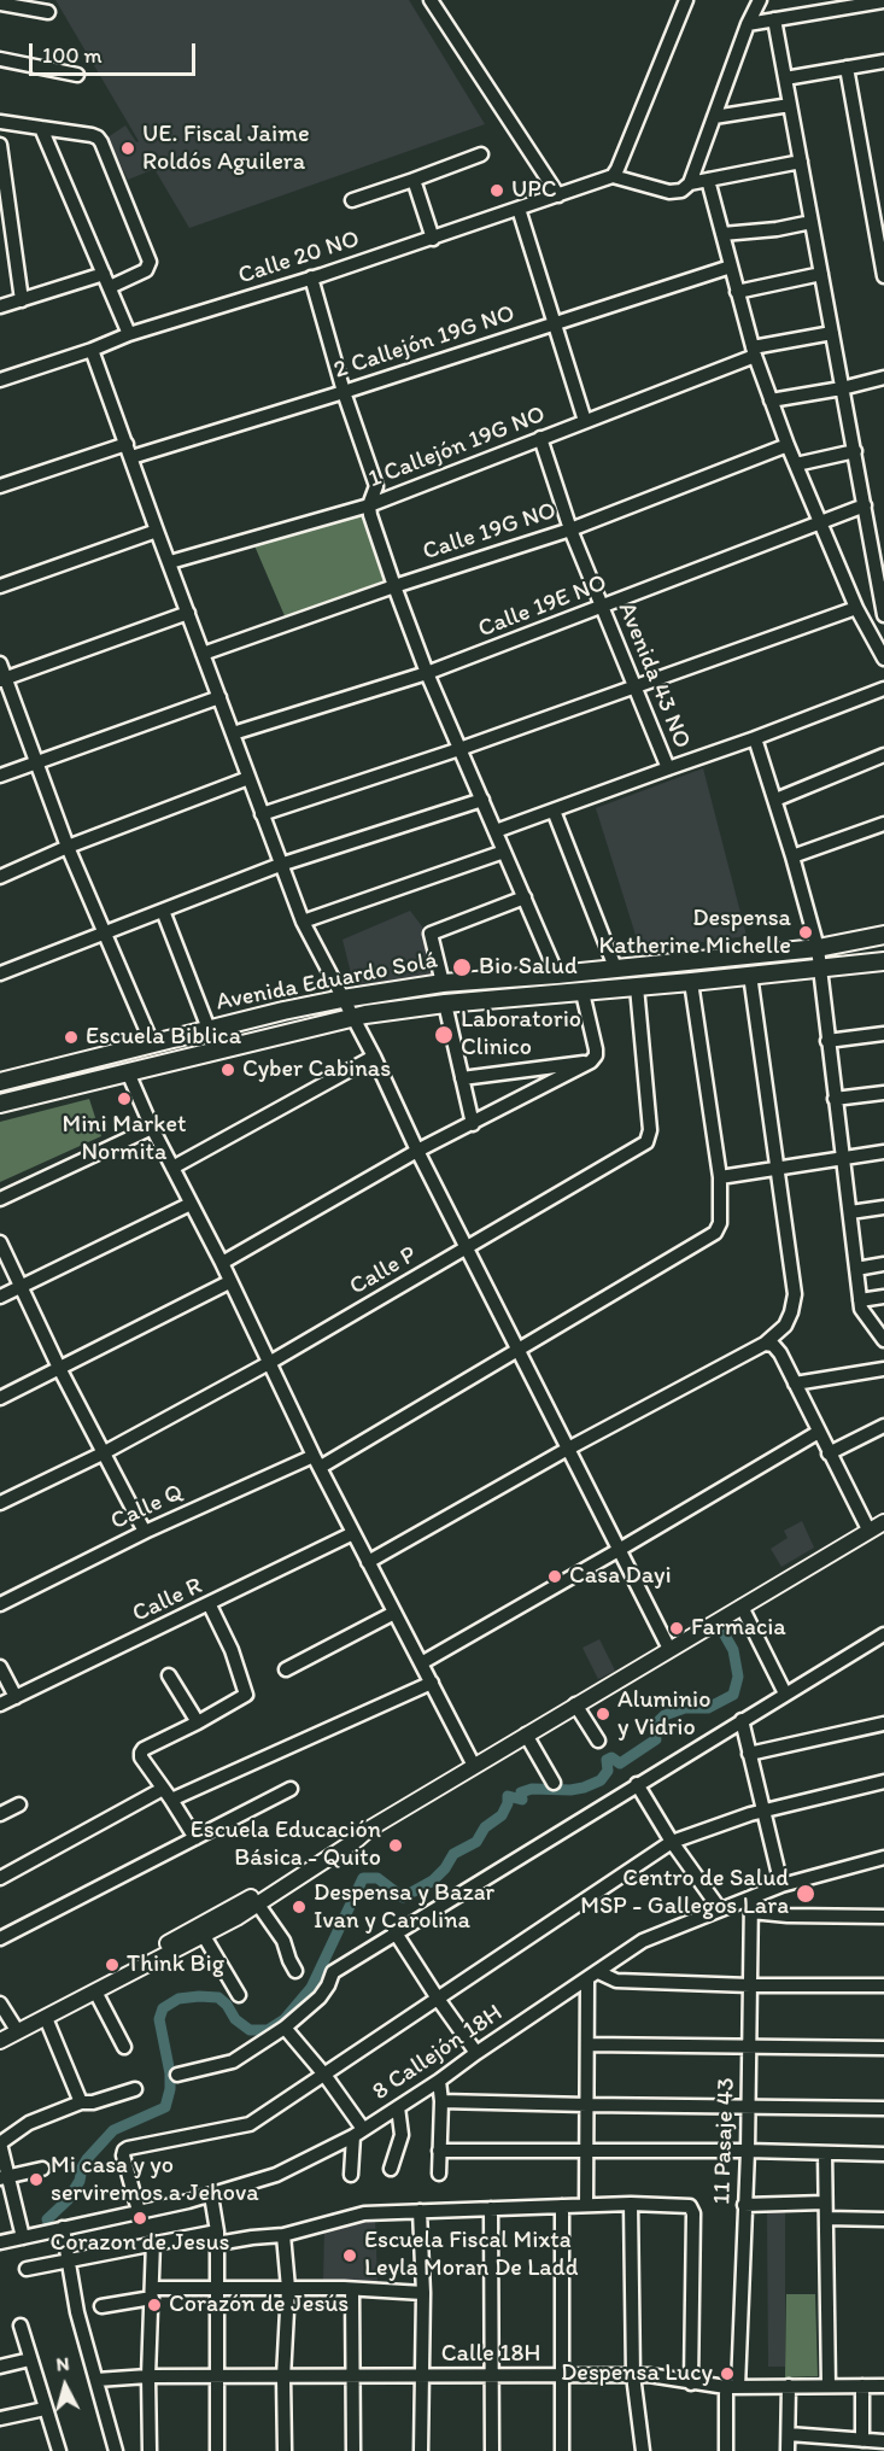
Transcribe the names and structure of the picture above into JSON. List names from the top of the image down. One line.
{"streets":{"main road":["Avenida Eduardo Solá"],"street":["Calle 20 NO","2 Callejón 19G NO","1 Callejón 19G NO","Calle 19G NO","Calle 19E NO","Avenida 43 NO","Calle P","Calle Q","Calle R","8 Callejón 18H","11 Pasaje 43","Calle 18H"]},"crossings":[["1 Callejón 19G NO","Avenida 43 NO"],["Calle 19G NO","Avenida 43 NO"],["Calle 19E NO","Avenida 43 NO"],["Avenida Eduardo Solá","Calle P"],["8 Callejón 18H","11 Pasaje 43"],["11 Pasaje 43","Calle 18H"]],"places":["UE. Fiscal Jaime Roldós Aguilera","UPC","Despensa Katherine Michelle","Bio Salud","Laboratorio Clinico","Escuela Biblica","Cyber Cabinas","Mini Market Normita","Casa Dayi","Farmacia","Aluminio y Vidrio","Escuela Educación Básica - Quito","Centro de Salud MSP - Gallegos Lara","Despensa y Bazar Ivan y Carolina","Think Big","Mi casa y yo serviremos a Jehova","Corazon de Jesus","Escuela Fiscal Mixta Leyla Moran De Ladd","Corazón de Jesús","Despensa Lucy"],"scale_bar":"100 m","north":"top"}
